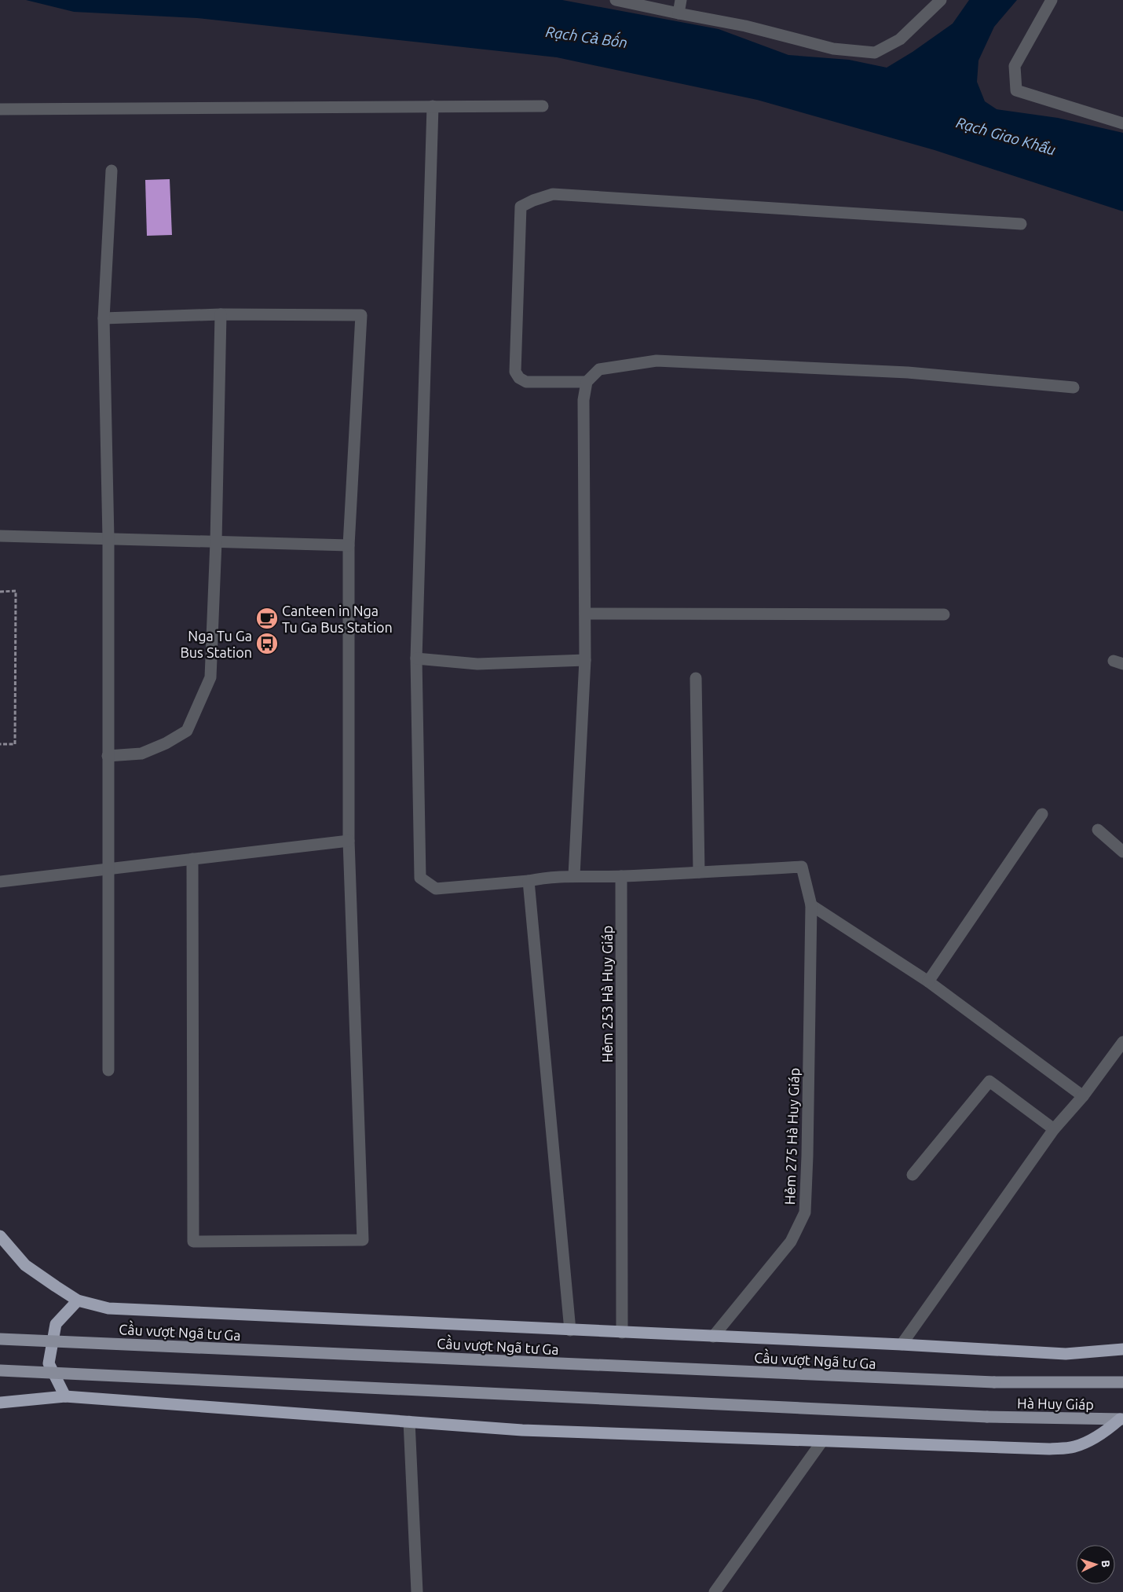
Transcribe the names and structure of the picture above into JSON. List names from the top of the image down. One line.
{"streets":{"main road":["Cầu vượt Ngã tư Ga","Hà Huy Giáp"],"street":["Hẻm 253 Hà Huy Giáp","Hẻm 275 Hà Huy Giáp"]},"crossings":[["Cầu vượt Ngã tư Ga","Hà Huy Giáp"]],"water":["Rạch Cả Bốn","Rạch Giao Khẩu"],"places":{"cafe":["Canteen in Nga Tu Ga Bus Station"],"bus stop":["Nga Tu Ga Bus Station"]},"north":"right"}
